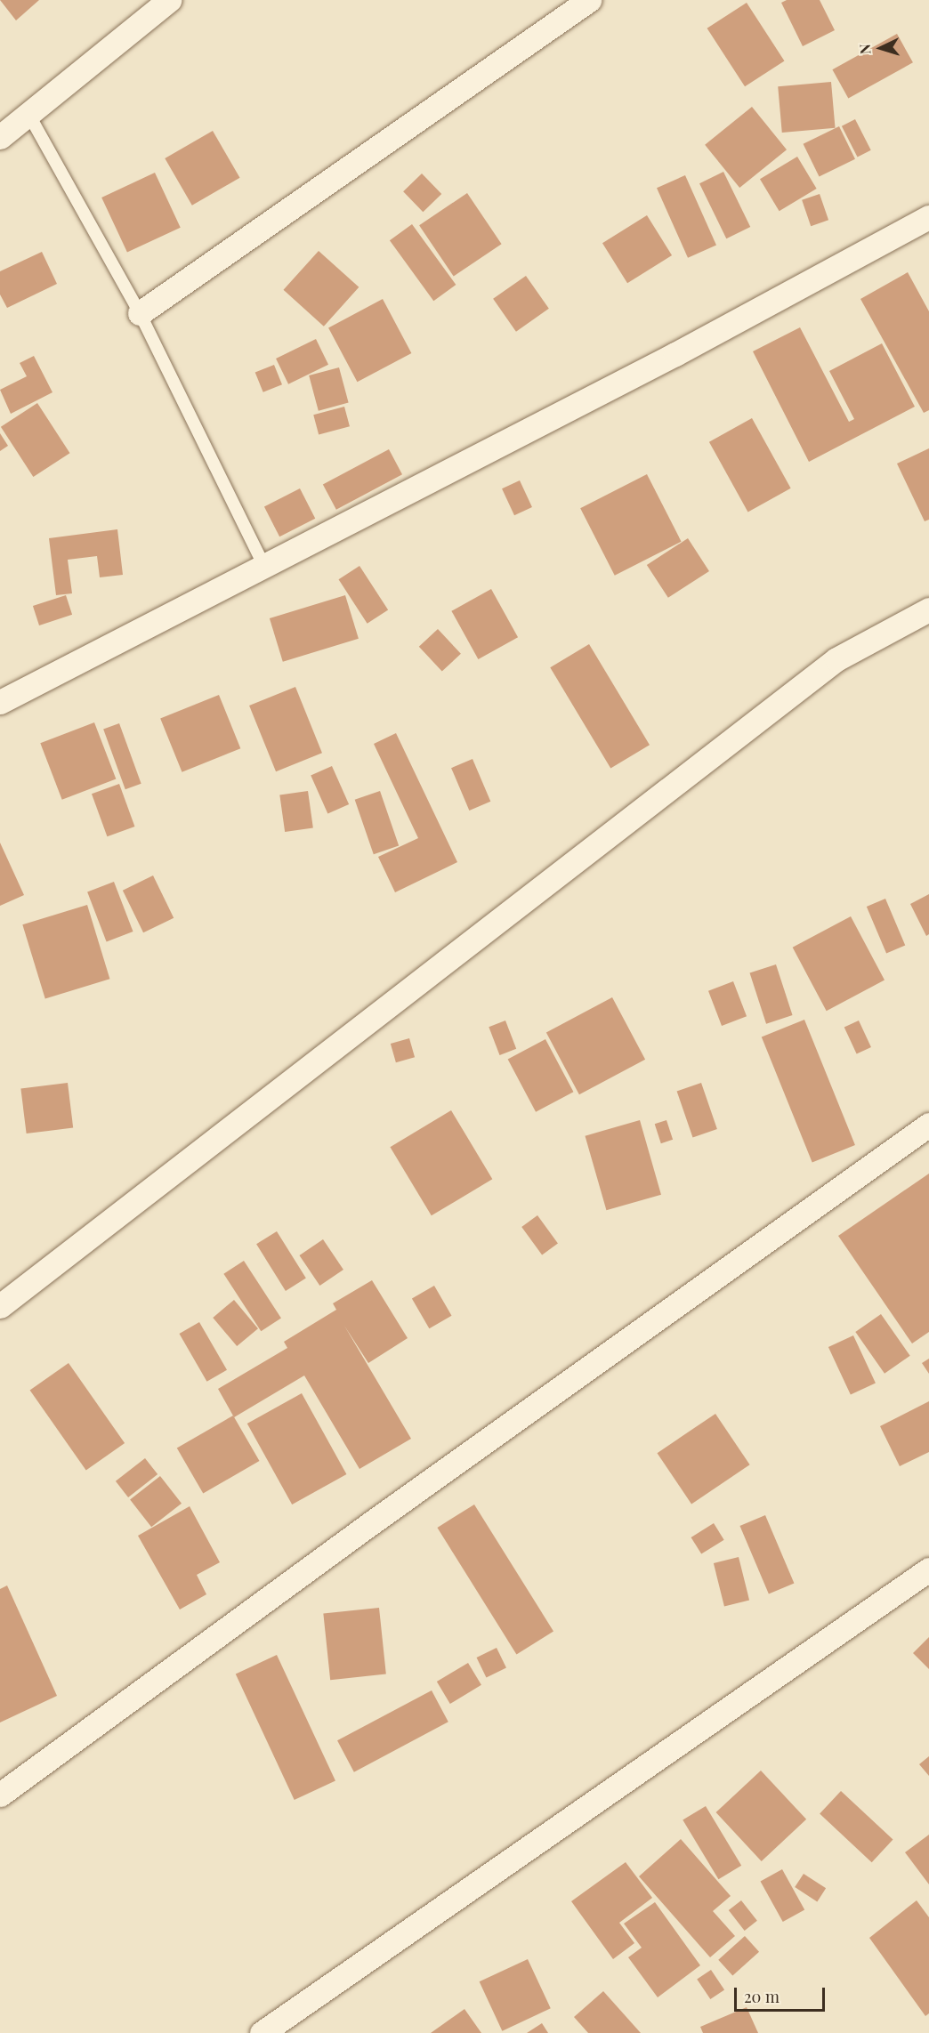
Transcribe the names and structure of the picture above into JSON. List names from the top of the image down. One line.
{"scale_bar":"20 m","north":"left"}
